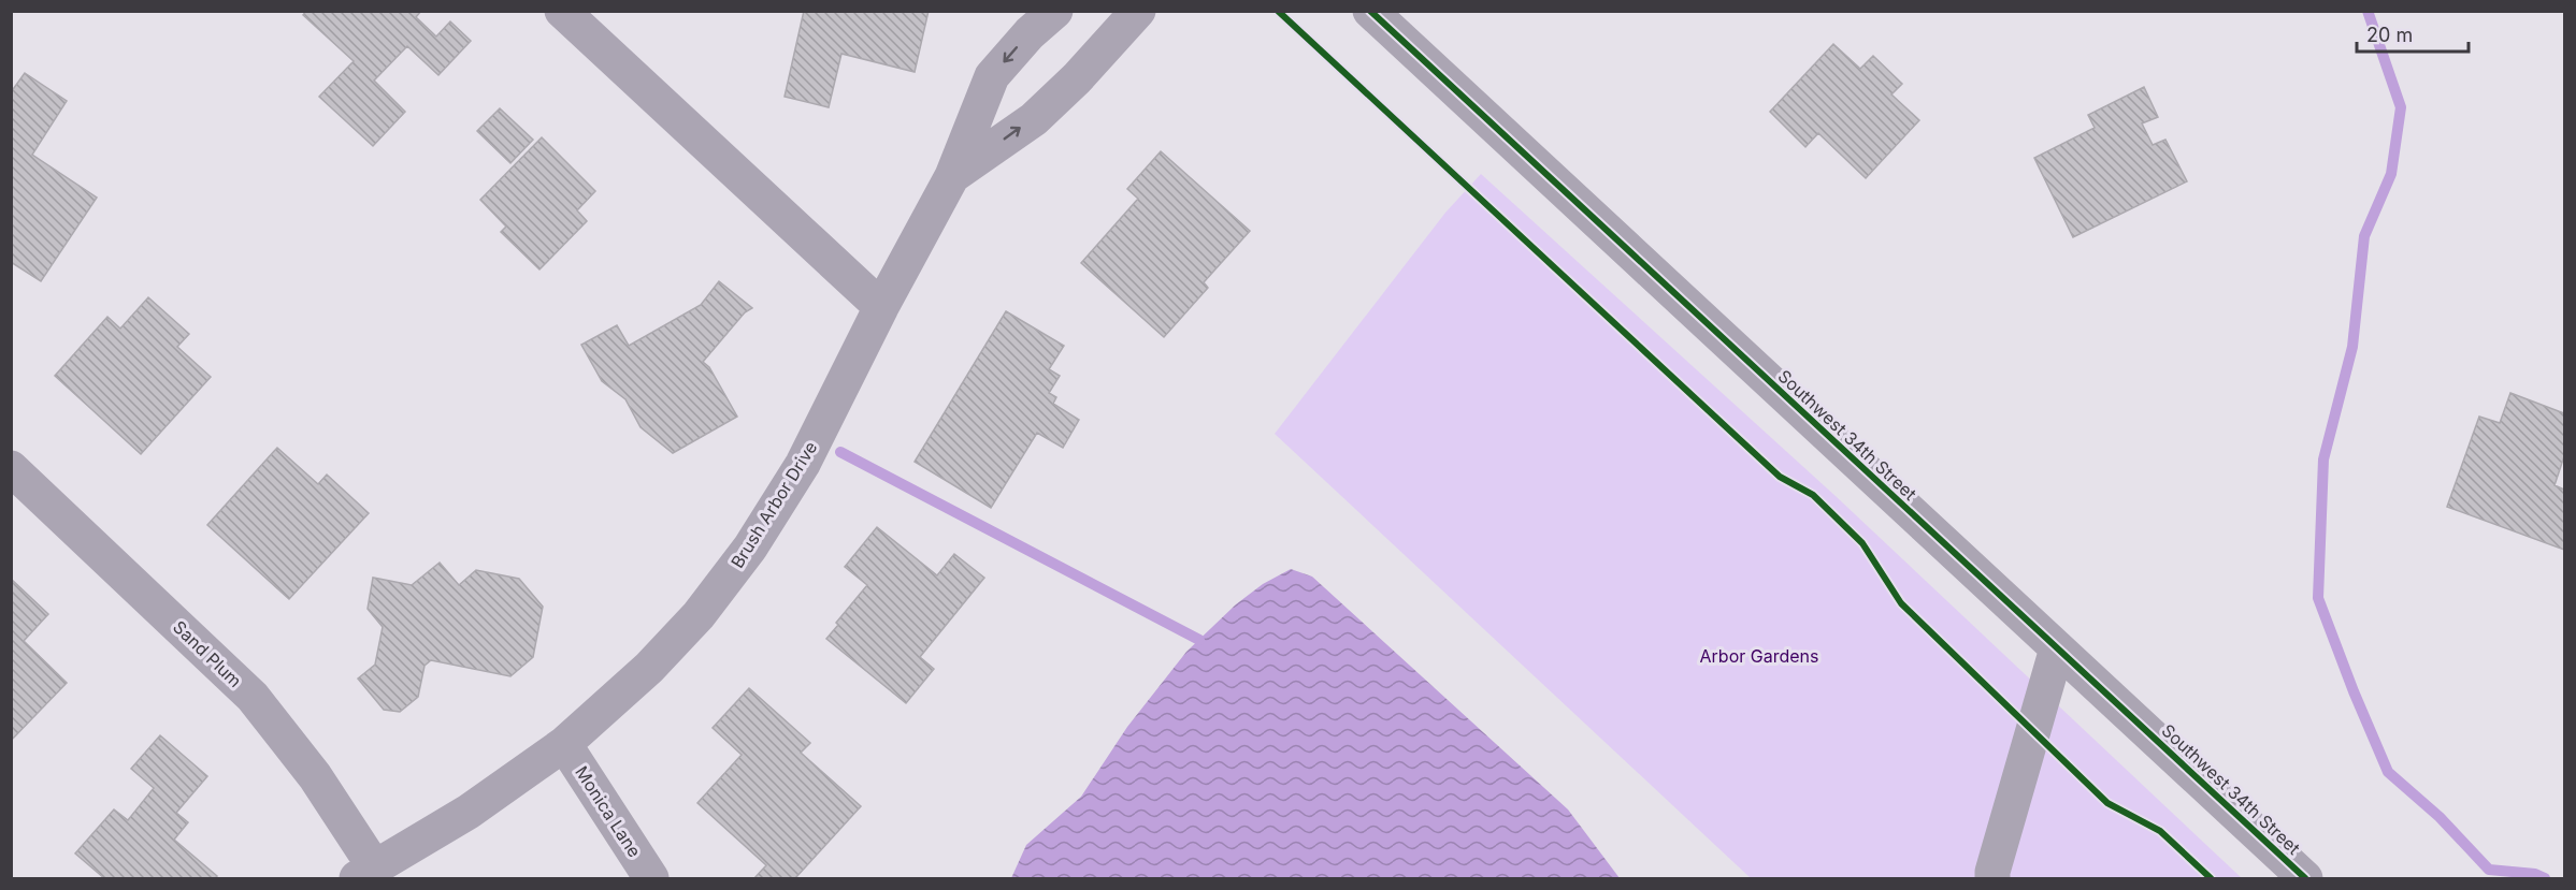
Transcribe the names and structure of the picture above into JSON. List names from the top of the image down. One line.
{"streets":{"street":["Southwest 34th Street","Brush Arbor Drive","Sand Plum","Monica Lane"]},"crossings":[["Brush Arbor Drive","Sand Plum"],["Brush Arbor Drive","Monica Lane"]],"parks":["Arbor Gardens"],"scale_bar":"20 m"}
